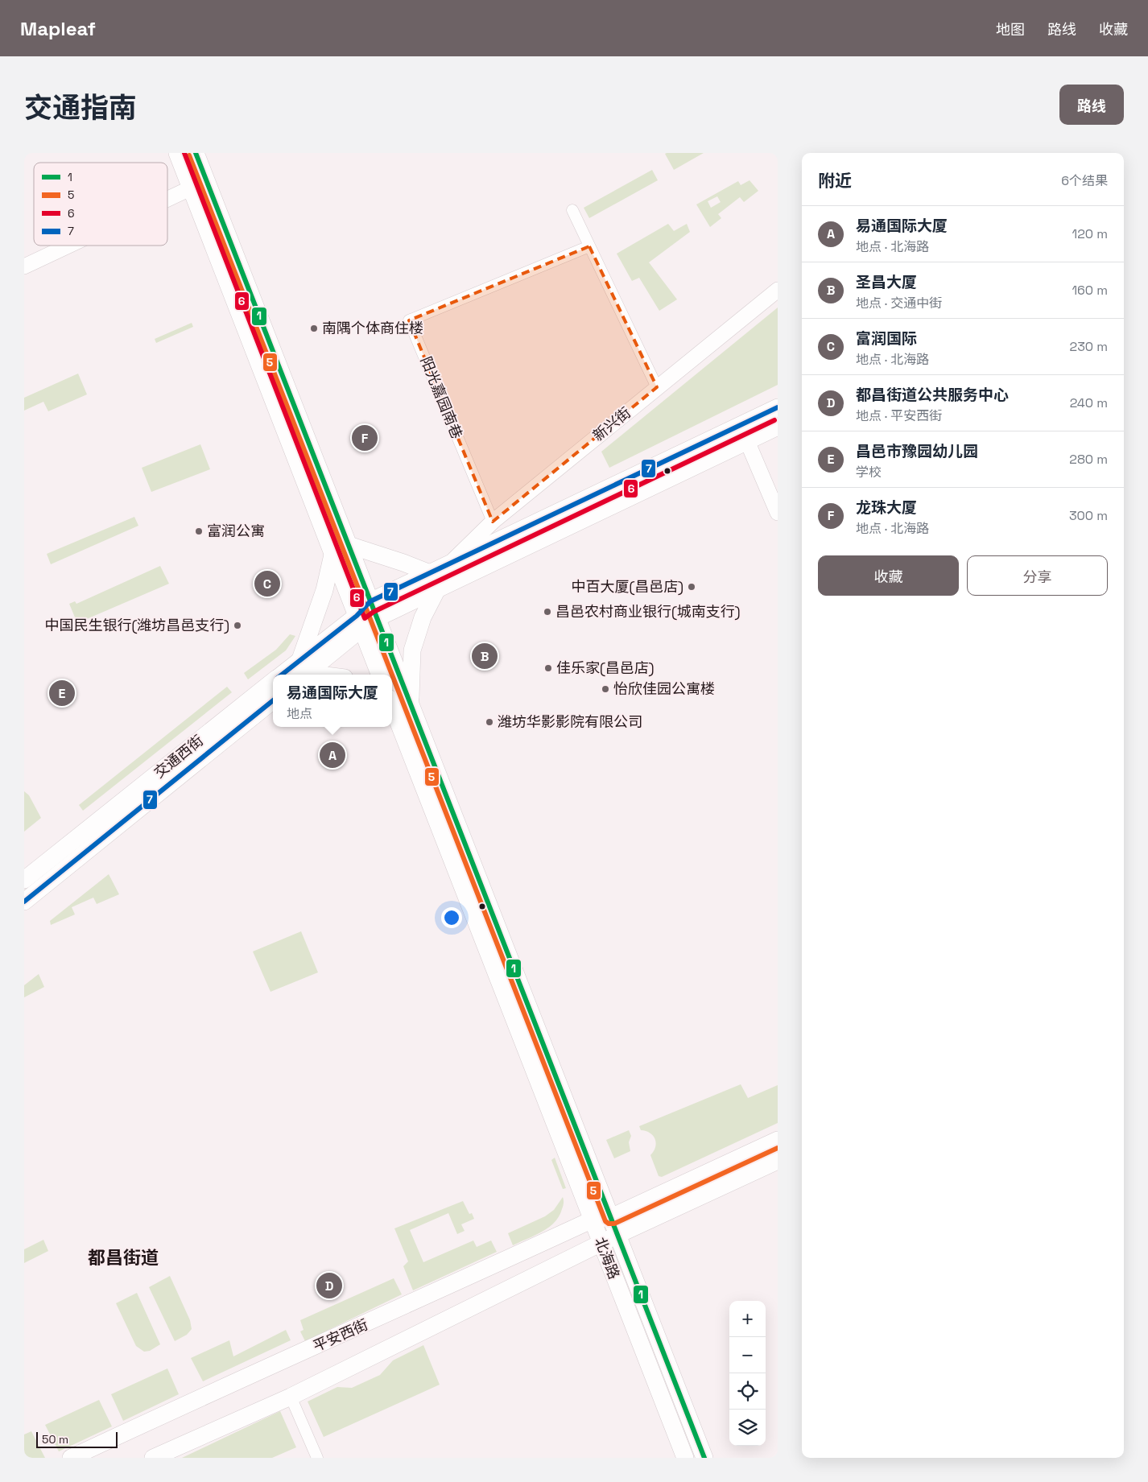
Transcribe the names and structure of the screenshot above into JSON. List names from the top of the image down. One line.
{"streets":{"main road":["交通西街","北海路","平安西街"],"street":["阳光嘉园南巷","新兴街"]},"crossings":[["阳光嘉园南巷","新兴街"],["交通西街","北海路"],["北海路","平安西街"]],"districts":["都昌街道"],"places":["南隅个体商住楼","富润公寓","中百大厦(昌邑店)","昌邑农村商业银行(城南支行)","中国民生银行(潍坊昌邑支行)","佳乐家(昌邑店)","怡欣佳园公寓楼","潍坊华影影院有限公司"],"lines":["transit line 1","transit line 6","transit line 5","transit line 7"],"legend":["1","5","6","7"],"scale_bar":"50 m","page":{"header":"Mapleaf","nav":["地图","路线","收藏"],"title":"交通指南","buttons":["路线",["收藏","分享"]],"heading":["附近","6个结果"],"list":[{"mark":"A","name":"易通国际大厦","note":"地点 · 北海路","value":"120 m"},{"mark":"B","name":"圣昌大厦","note":"地点 · 交通中街","value":"160 m"},{"mark":"C","name":"富润国际","note":"地点 · 北海路","value":"230 m"},{"mark":"D","name":"都昌街道公共服务中心","note":"地点 · 平安西街","value":"240 m"},{"mark":"E","name":"昌邑市豫园幼儿园","note":"学校","value":"280 m"},{"mark":"F","name":"龙珠大厦","note":"地点 · 北海路","value":"300 m"}],"pins":["F","C","B","E","A","D"],"popup":["易通国际大厦","地点"],"map_buttons":["+","−"],"scale":"50 m"}}
